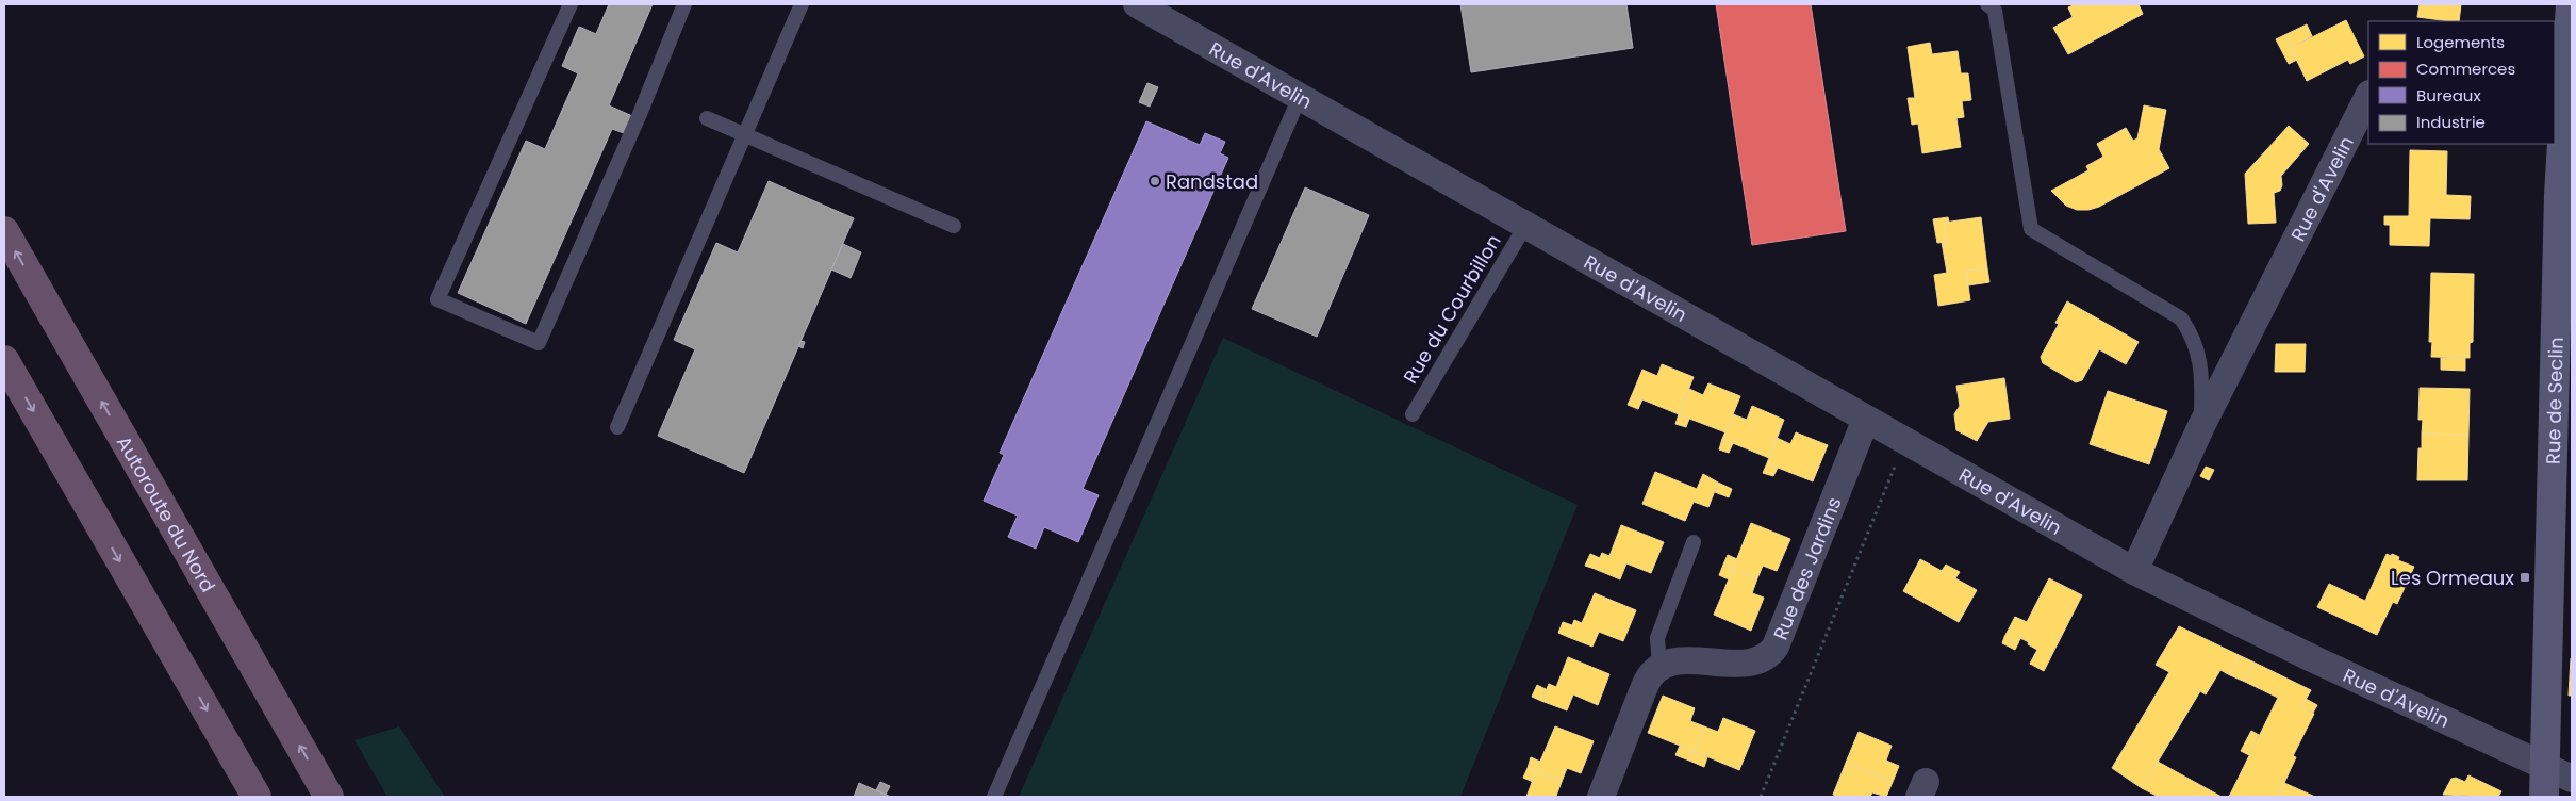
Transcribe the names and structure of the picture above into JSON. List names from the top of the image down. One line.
{"streets":{"highway":["Autoroute du Nord"],"main road":["Rue de Seclin"],"street":["Rue d'Avelin","Rue des Jardins"],"lane":["Rue du Courbillon"]},"crossings":[["Rue d'Avelin","Rue du Courbillon"],["Rue d'Avelin","Rue de Seclin"],["Rue d'Avelin","Rue des Jardins"]],"places":{"other":["Randstad"],"transit":["Les Ormeaux"]},"legend":["Logements","Commerces","Bureaux","Industrie"]}
